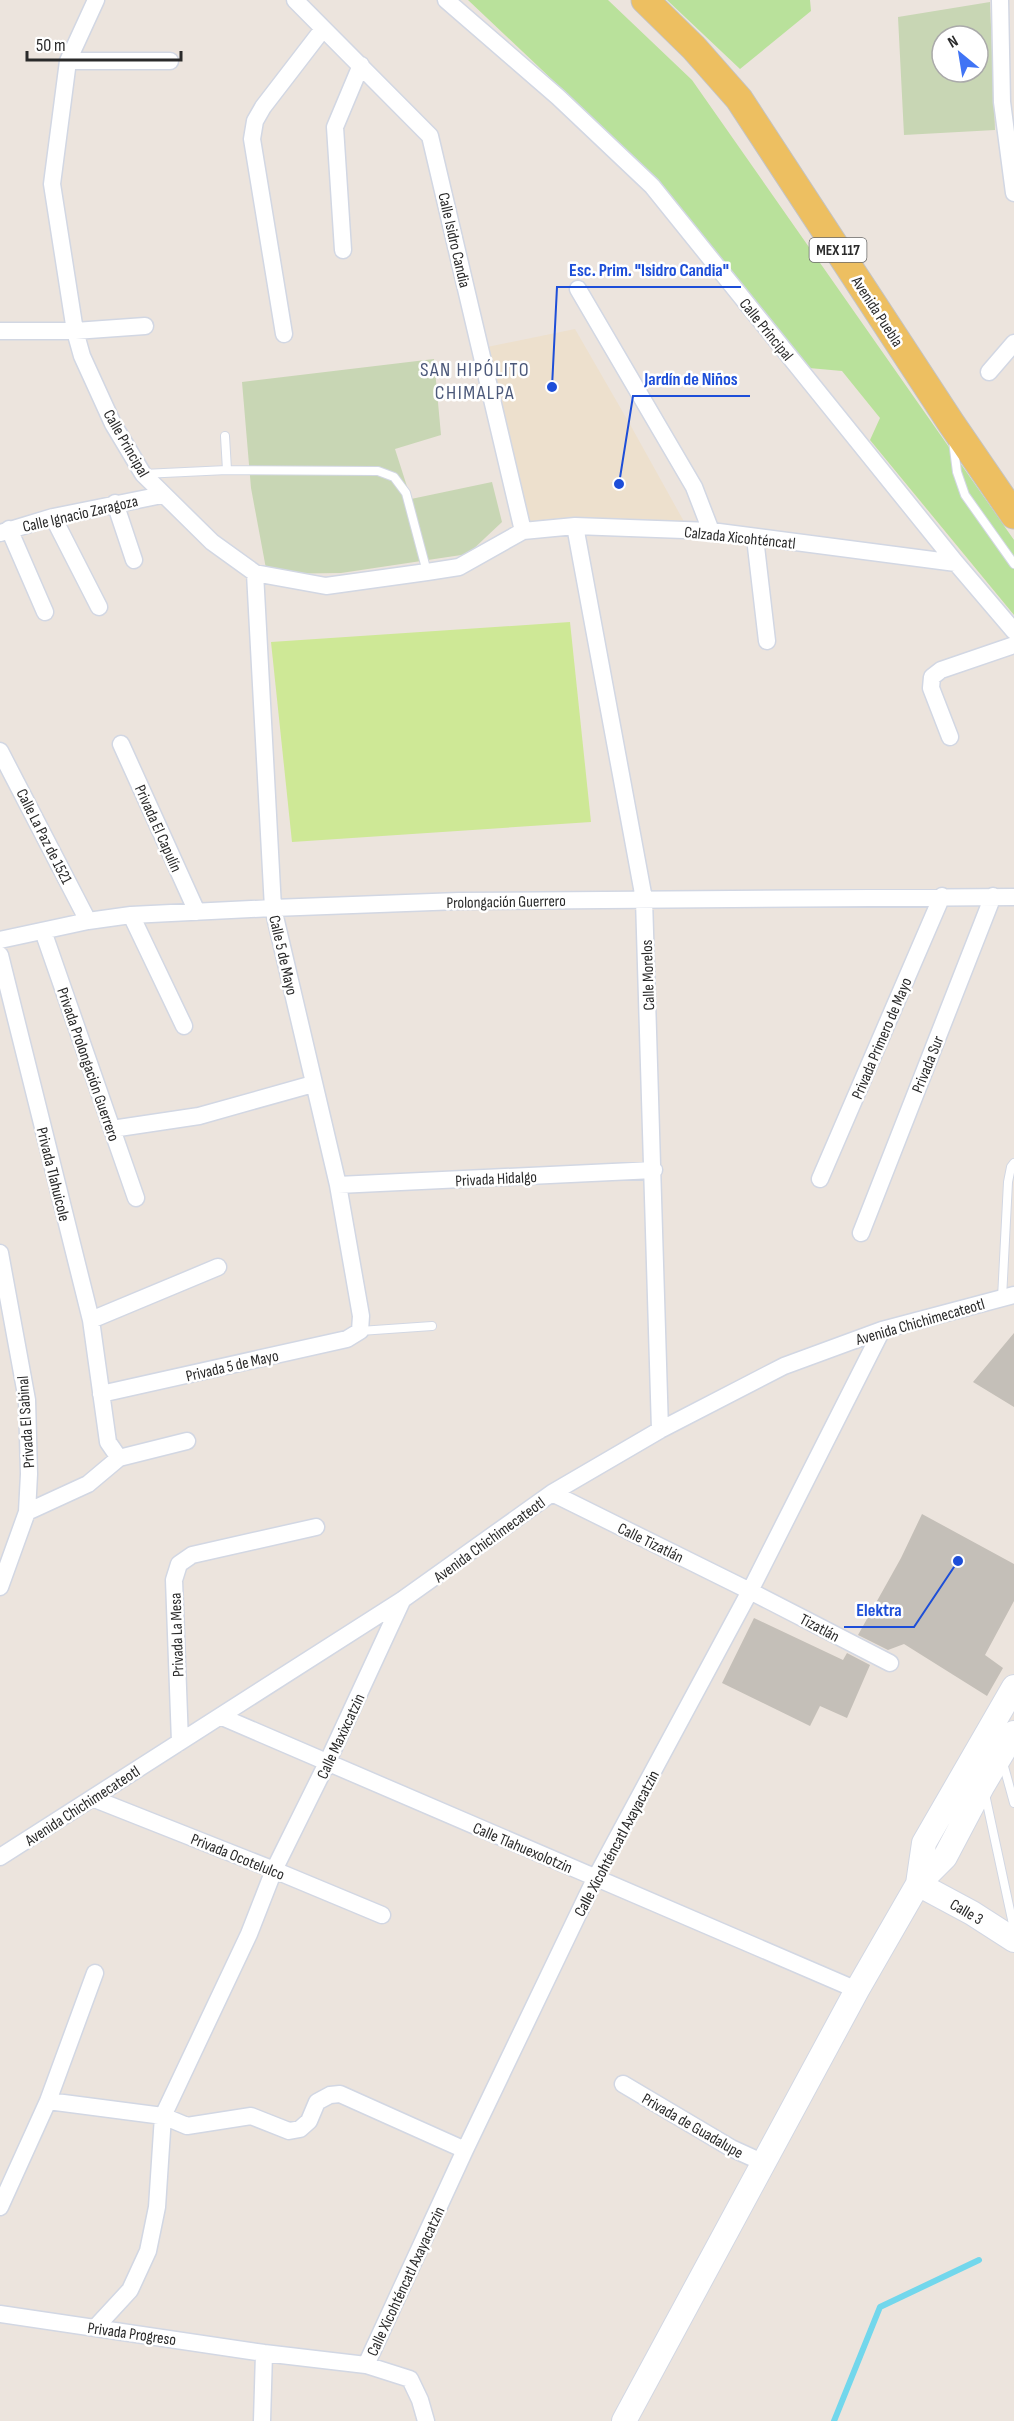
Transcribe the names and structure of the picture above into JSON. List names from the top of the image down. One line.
{"streets":{"main road":["MEX 117","Avenida Puebla","Calle 3"],"street":["Calle Isidro Candia","Calle Principal","Calle Ignacio Zaragoza","Calzada Xicohténcatl","Privada El Capulín","Calle La Paz de 1521","Prolongación Guerrero","Calle 5 de Mayo","Calle Morelos","Privada Primero de Mayo","Privada Prolongación Guerrero","Privada Sur","Privada Tlahuicole","Privada Hidalgo","Avenida Chichimecateotl","Privada 5 de Mayo","Privada El Sabinal","Calle Tizatlán","Tizatlán","Privada La Mesa","Calle Maxixcatzin","Calle Xicohténcatl Axayacatzin","Calle Tlahuexolotzin","Privada Ocotelulco","Privada de Guadalupe","Privada Progreso"]},"crossings":[["Calle Isidro Candia","Calle Principal"],["Calle Isidro Candia","Calzada Xicohténcatl"],["Calle Principal","Calle Ignacio Zaragoza"],["Calle Principal","Calzada Xicohténcatl"],["Calle Principal","Calle 5 de Mayo"],["Calzada Xicohténcatl","Calle Morelos"],["Privada El Capulín","Prolongación Guerrero"],["Calle La Paz de 1521","Prolongación Guerrero"],["Prolongación Guerrero","Calle 5 de Mayo"],["Prolongación Guerrero","Calle Morelos"],["Prolongación Guerrero","Privada Primero de Mayo"],["Prolongación Guerrero","Privada Prolongación Guerrero"],["Prolongación Guerrero","Privada Sur"],["Calle 5 de Mayo","Privada Hidalgo"],["Calle 5 de Mayo","Privada 5 de Mayo"],["Calle Morelos","Privada Hidalgo"],["Calle Morelos","Avenida Chichimecateotl"],["Privada Tlahuicole","Privada 5 de Mayo"],["Avenida Chichimecateotl","Calle Tizatlán"],["Avenida Chichimecateotl","Privada La Mesa"],["Avenida Chichimecateotl","Calle Maxixcatzin"],["Avenida Chichimecateotl","Calle Xicohténcatl Axayacatzin"],["Avenida Chichimecateotl","Calle Tlahuexolotzin"],["Avenida Chichimecateotl","Privada Ocotelulco"],["Calle Tizatlán","Tizatlán"],["Calle Tizatlán","Calle Xicohténcatl Axayacatzin"],["Tizatlán","Calle Xicohténcatl Axayacatzin"],["Calle Maxixcatzin","Calle Tlahuexolotzin"],["Calle Maxixcatzin","Privada Ocotelulco"],["Calle Xicohténcatl Axayacatzin","Calle Tlahuexolotzin"],["Calle Xicohténcatl Axayacatzin","Privada Progreso"]],"districts":["SAN HIPÓLITO CHIMALPA"],"places":["Esc. Prim. \"Isidro Candia\"","Jardín de Niños","Elektra"],"scale_bar":"50 m","north":"top left"}
